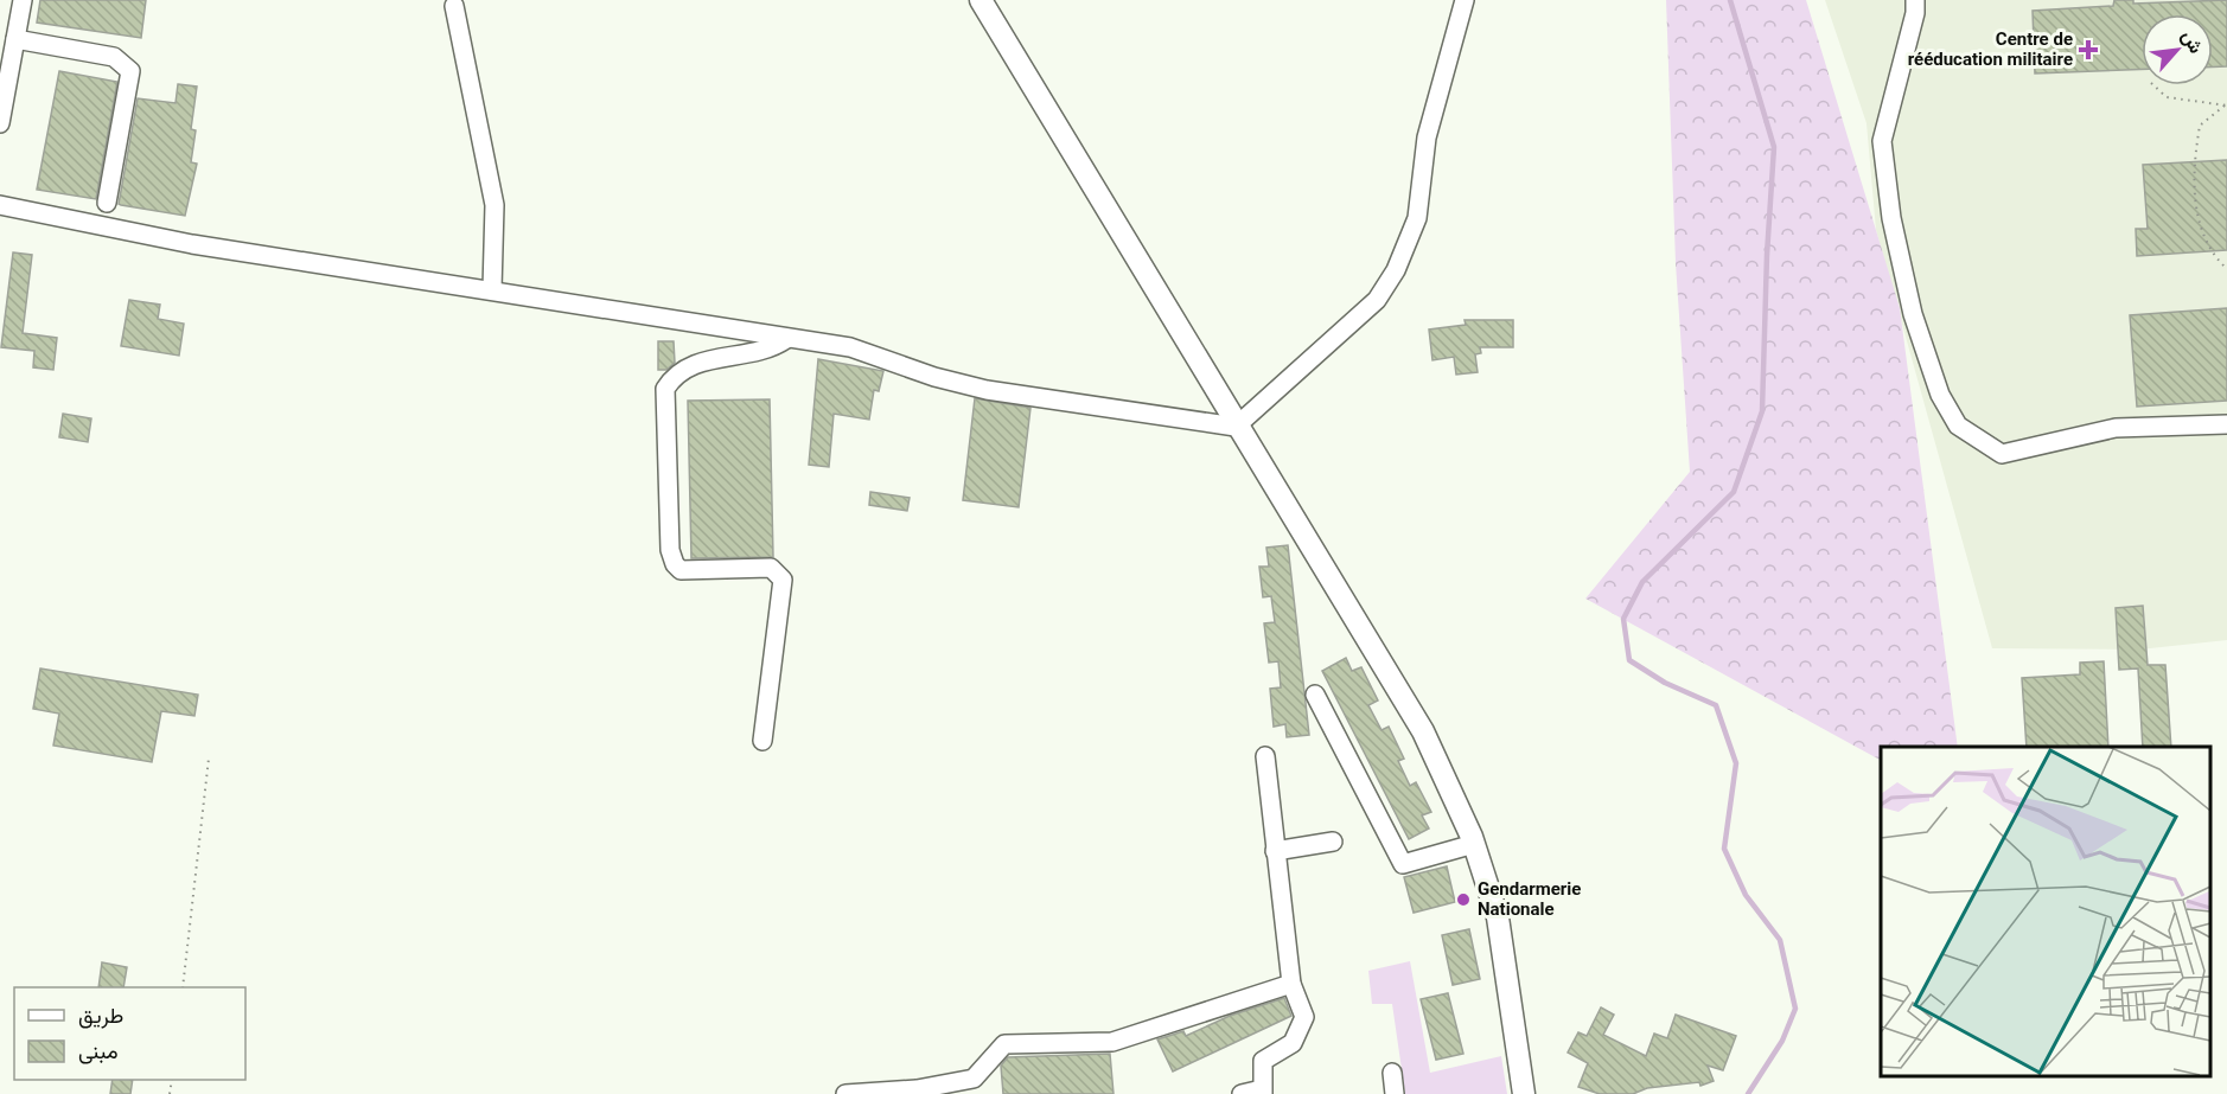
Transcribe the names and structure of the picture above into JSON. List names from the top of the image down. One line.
{"places":{"health":["Centre de rééducation militaire"],"other":["Gendarmerie Nationale"]},"legend":["طريق","مبنى"],"north":"top right"}
